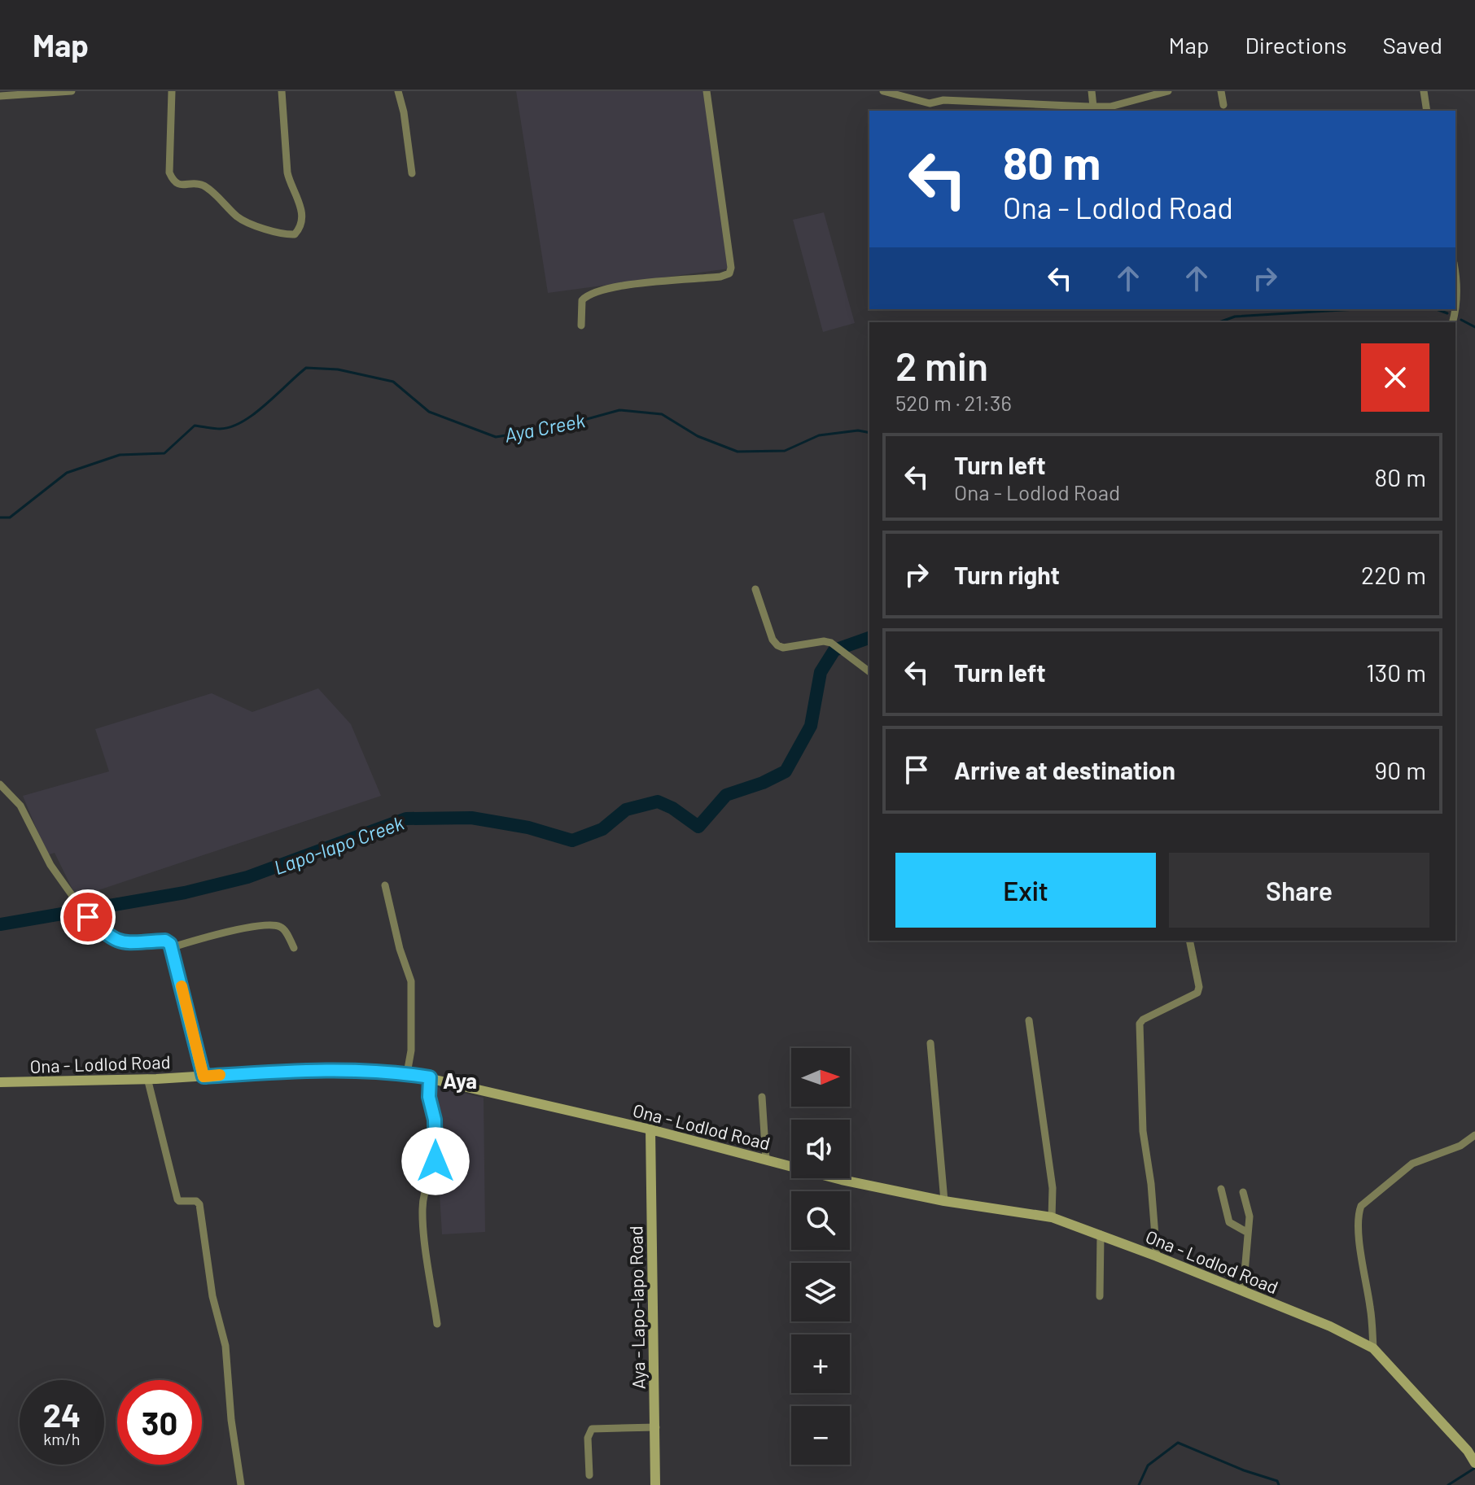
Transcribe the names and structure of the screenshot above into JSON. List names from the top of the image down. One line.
{"streets":{"main road":["Ona - Lodlod Road","Aya - Lapo-lapo Road"]},"crossings":[["Ona - Lodlod Road","Aya - Lapo-lapo Road"]],"districts":["Aya"],"water":["Aya Creek","Lapo-lapo Creek"],"north":"right","page":{"header":"Map","nav":["Map","Directions","Saved"],"turn":["80 m","Ona - Lodlod Road"],"heading":["2 min","520 m · 21:36"],"list":[{"name":"Turn left","note":"Ona - Lodlod Road","value":"80 m"},{"name":"Turn right","value":"220 m"},{"name":"Turn left","value":"130 m"},{"name":"Arrive at destination","value":"90 m"}],"buttons":["Exit","Share"],"map_buttons":["+","−"],"speed":"24 km/h","limit":"30"}}
